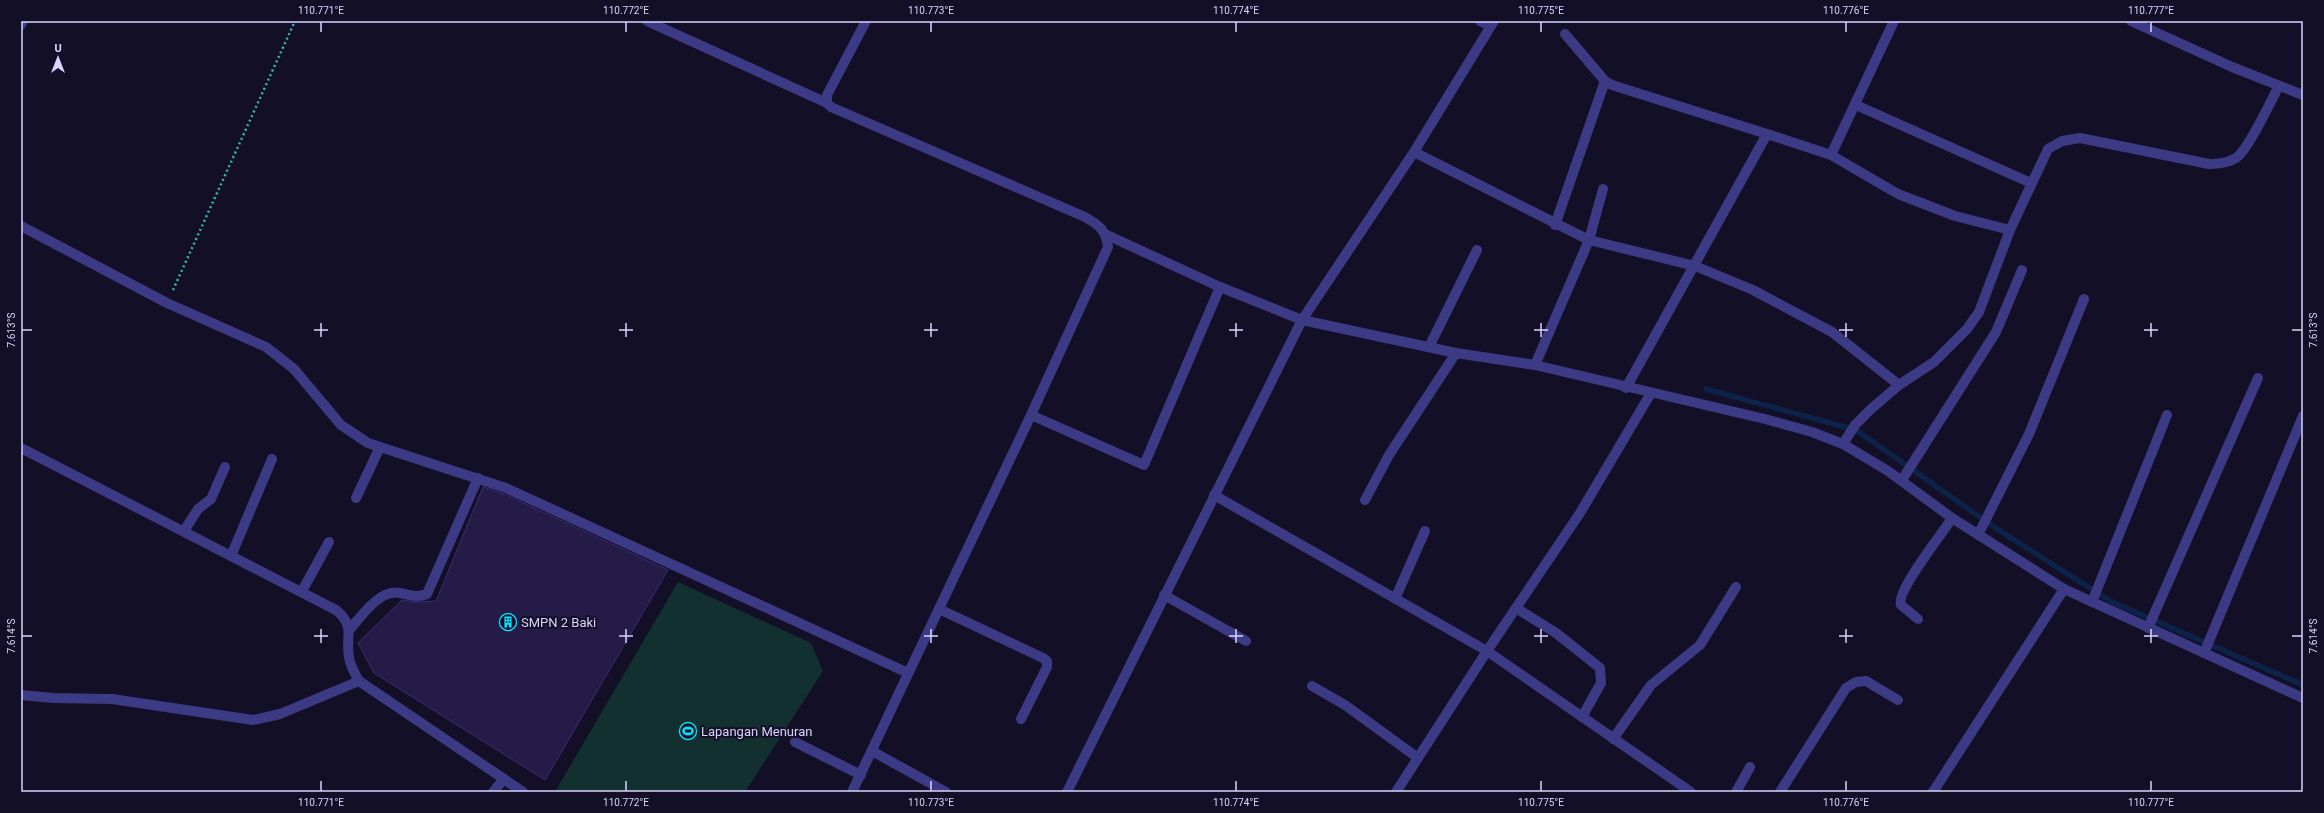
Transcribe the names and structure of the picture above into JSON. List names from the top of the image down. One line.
{"places":{"building":["SMPN 2 Baki"],"sports":["Lapangan Menuran"]},"north":"top","coordinates":["110.771°E","110.772°E","110.773°E","110.774°E","110.775°E","110.776°E","110.777°E","7.613°S","7.614°S"]}
